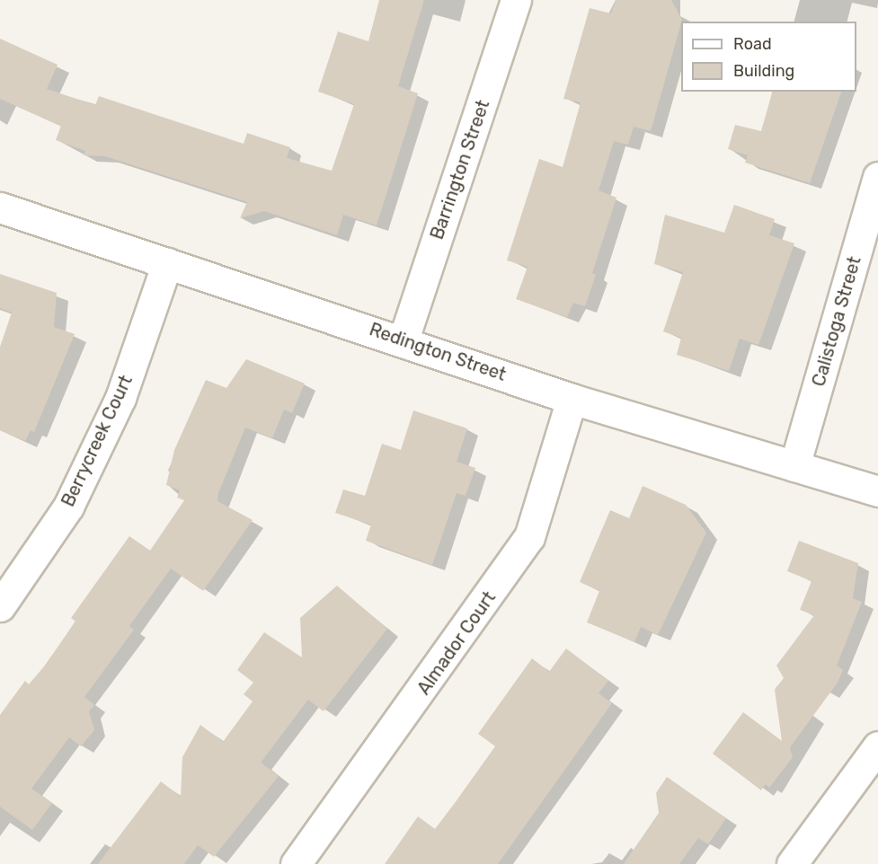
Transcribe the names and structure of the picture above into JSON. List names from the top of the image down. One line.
{"streets":{"street":["Barrington Street","Calistoga Street","Redington Street","Berrycreek Court","Almador Court"]},"crossings":[["Barrington Street","Redington Street"],["Calistoga Street","Redington Street"],["Redington Street","Berrycreek Court"],["Redington Street","Almador Court"]],"legend":["Road","Building"]}
